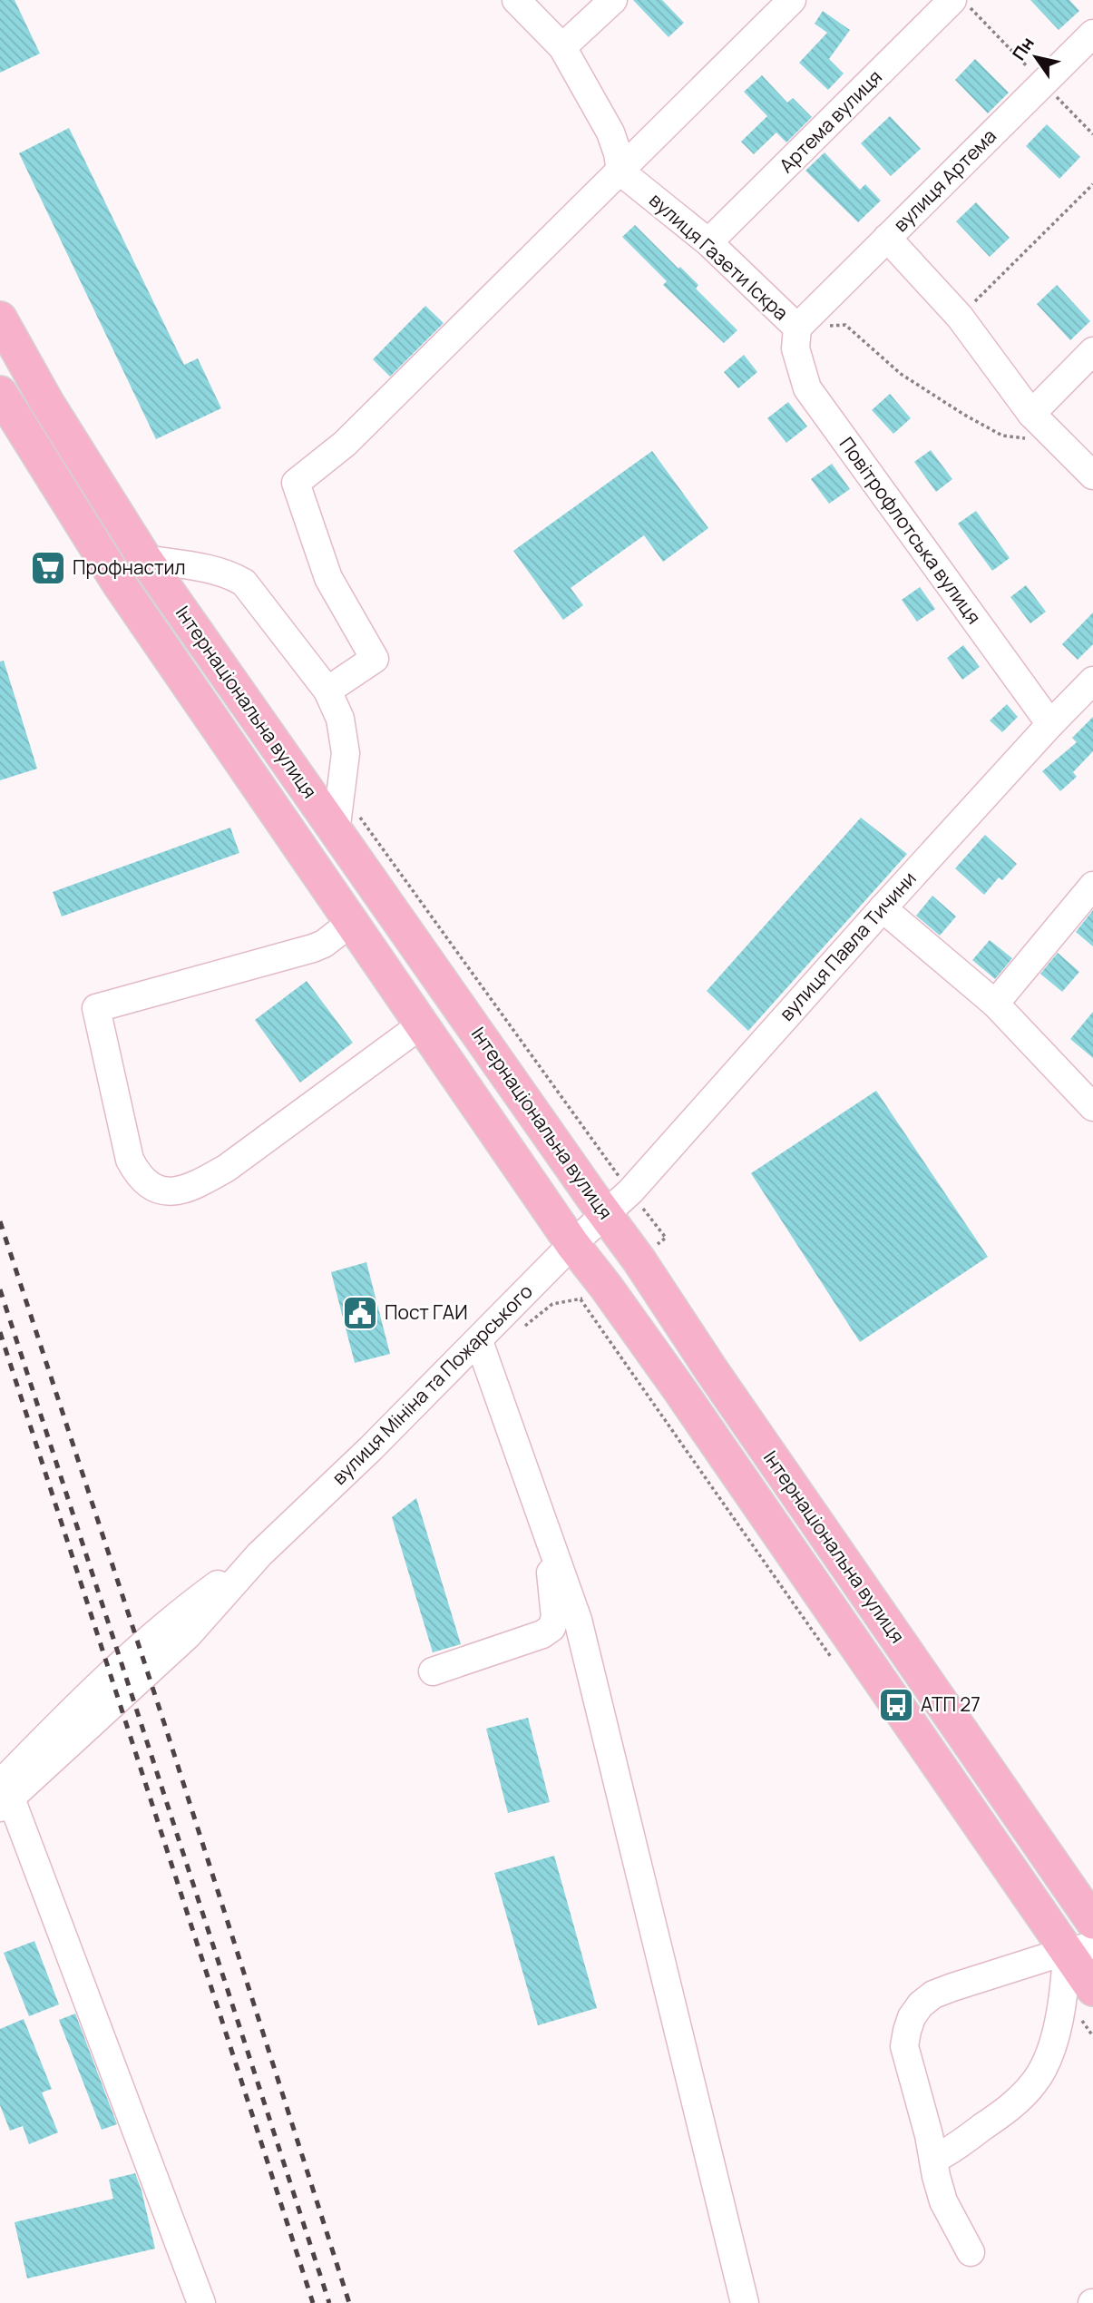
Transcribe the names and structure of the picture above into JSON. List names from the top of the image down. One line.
{"streets":{"main road":["Інтернаціональна вулиця"],"street":["Артема вулиця","вулиця Артема","вулиця Газети Іскра","Повітрофлотська вулиця","вулиця Павла Тичини","вулиця Мініна та Пожарського"]},"crossings":[["Артема вулиця","вулиця Газети Іскра"],["вулиця Артема","вулиця Газети Іскра"],["вулиця Артема","Повітрофлотська вулиця"],["вулиця Газети Іскра","Повітрофлотська вулиця"],["Повітрофлотська вулиця","вулиця Павла Тичини"],["Інтернаціональна вулиця","вулиця Павла Тичини"],["Інтернаціональна вулиця","вулиця Мініна та Пожарського"],["вулиця Павла Тичини","вулиця Мініна та Пожарського"]],"places":{"supermarket":["Профнастил"],"public building":["Пост ГАИ"],"bus stop":["АТП 27"]},"north":"top left"}
